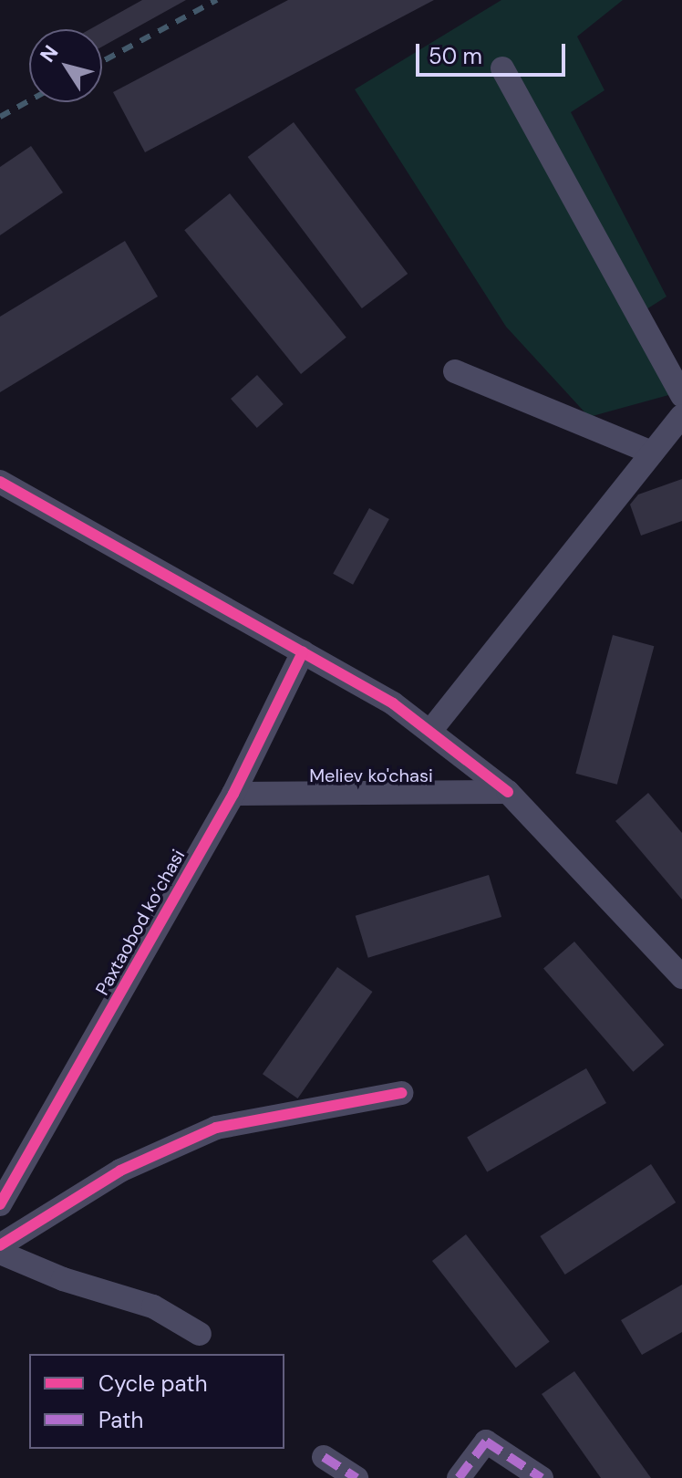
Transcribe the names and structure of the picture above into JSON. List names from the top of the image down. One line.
{"streets":{"street":["Meliev ko'chasi","Paxtaobod ko‘chasi"]},"crossings":[["Meliev ko'chasi","Paxtaobod ko‘chasi"]],"legend":["Cycle path","Path"],"scale_bar":"50 m","north":"top left"}
